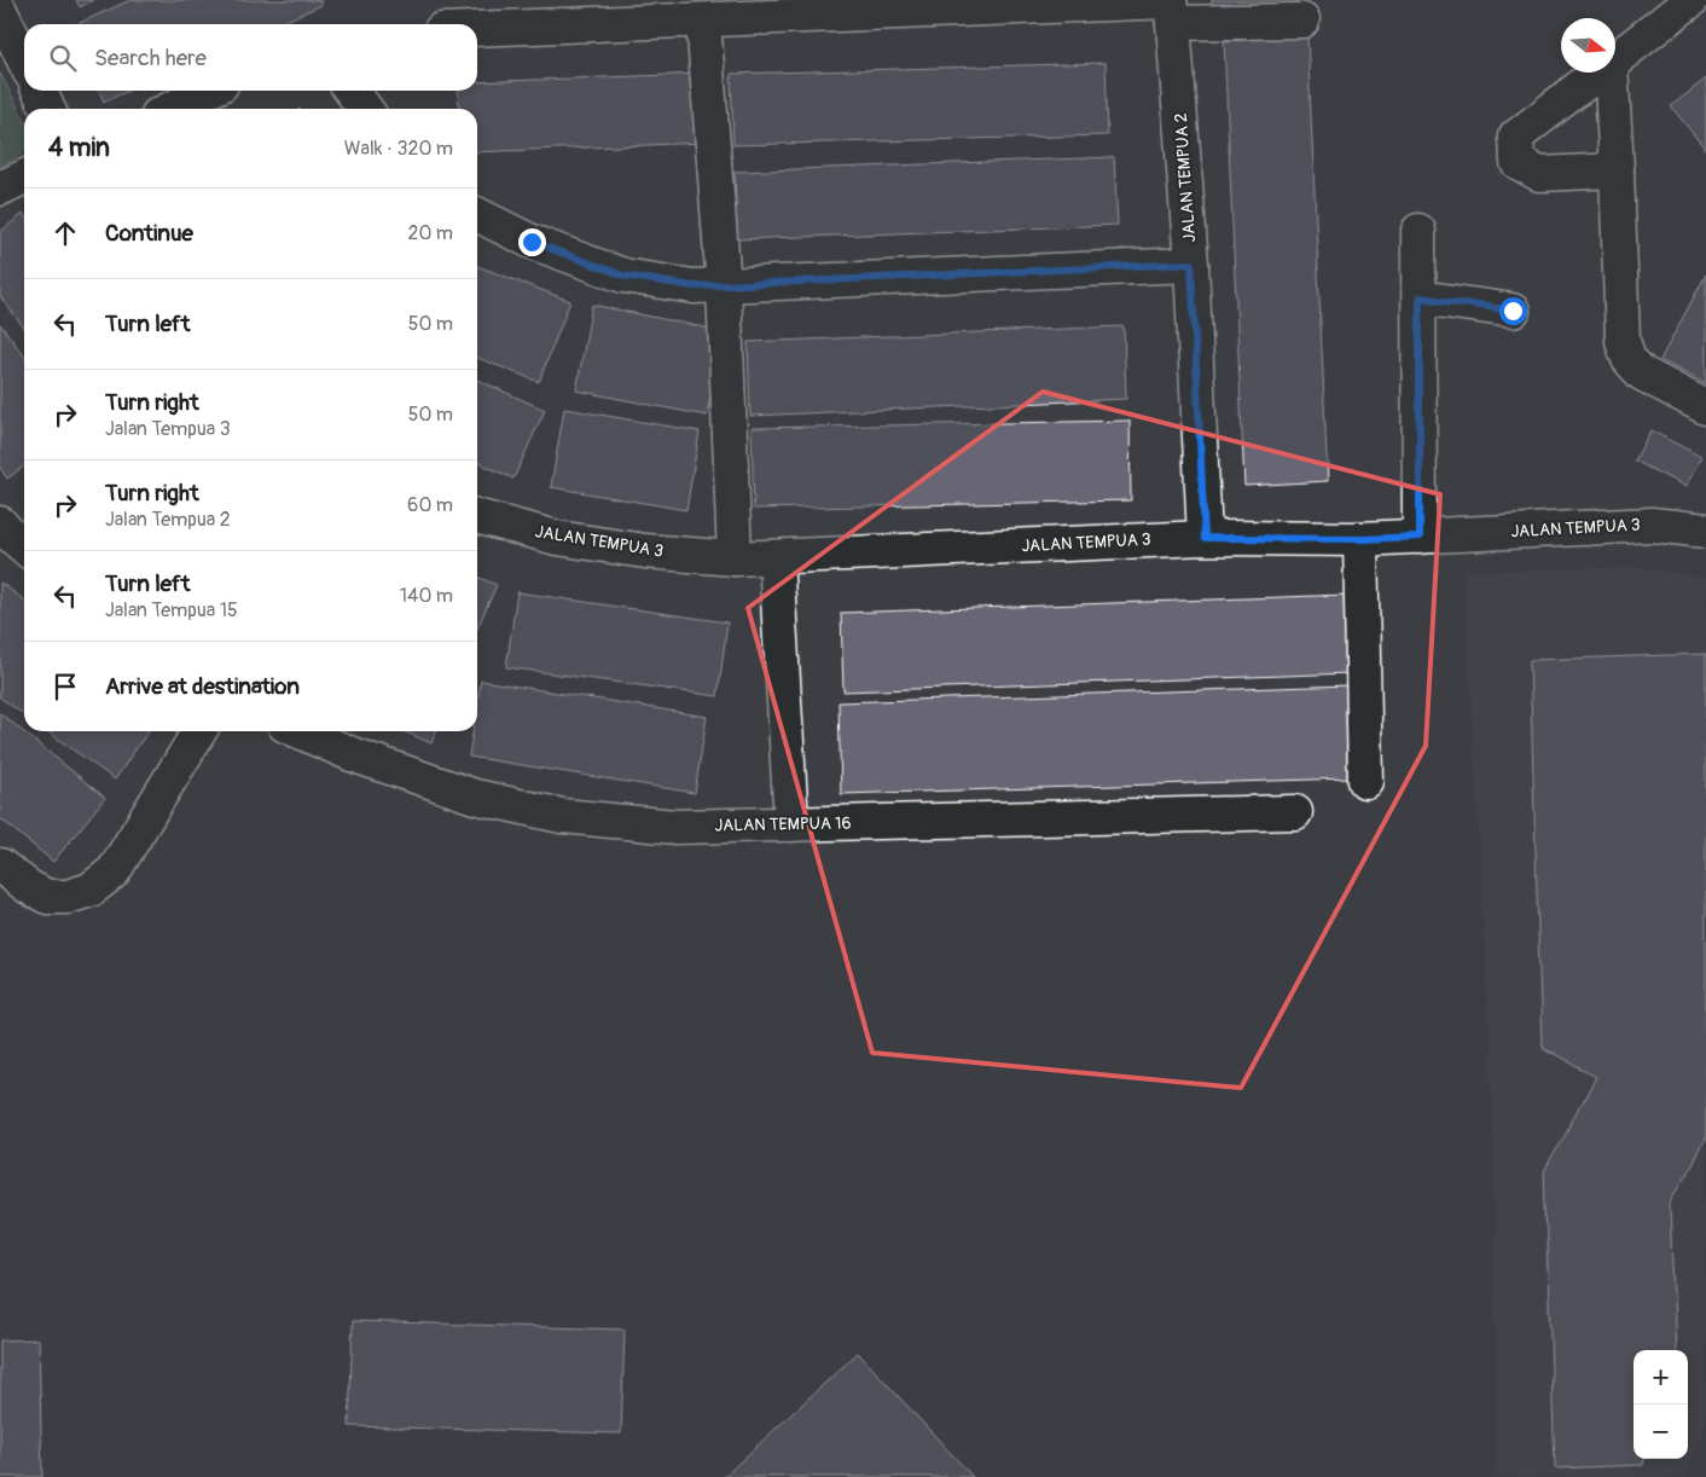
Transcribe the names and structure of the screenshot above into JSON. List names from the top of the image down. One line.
{"streets":{"street":["JALAN TEMPUA 2","JALAN TEMPUA 3","JALAN TEMPUA 16"]},"crossings":[["JALAN TEMPUA 2","JALAN TEMPUA 3"]],"north":"right","page":{"search":"Search here","heading":["4 min","Walk · 320 m"],"list":[["Continue","20 m"],["Turn left","50 m"],["Turn right","Jalan Tempua 3","50 m"],["Turn right","Jalan Tempua 2","60 m"],["Turn left","Jalan Tempua 15","140 m"],"Arrive at destination"],"map_buttons":["+","−"]}}
